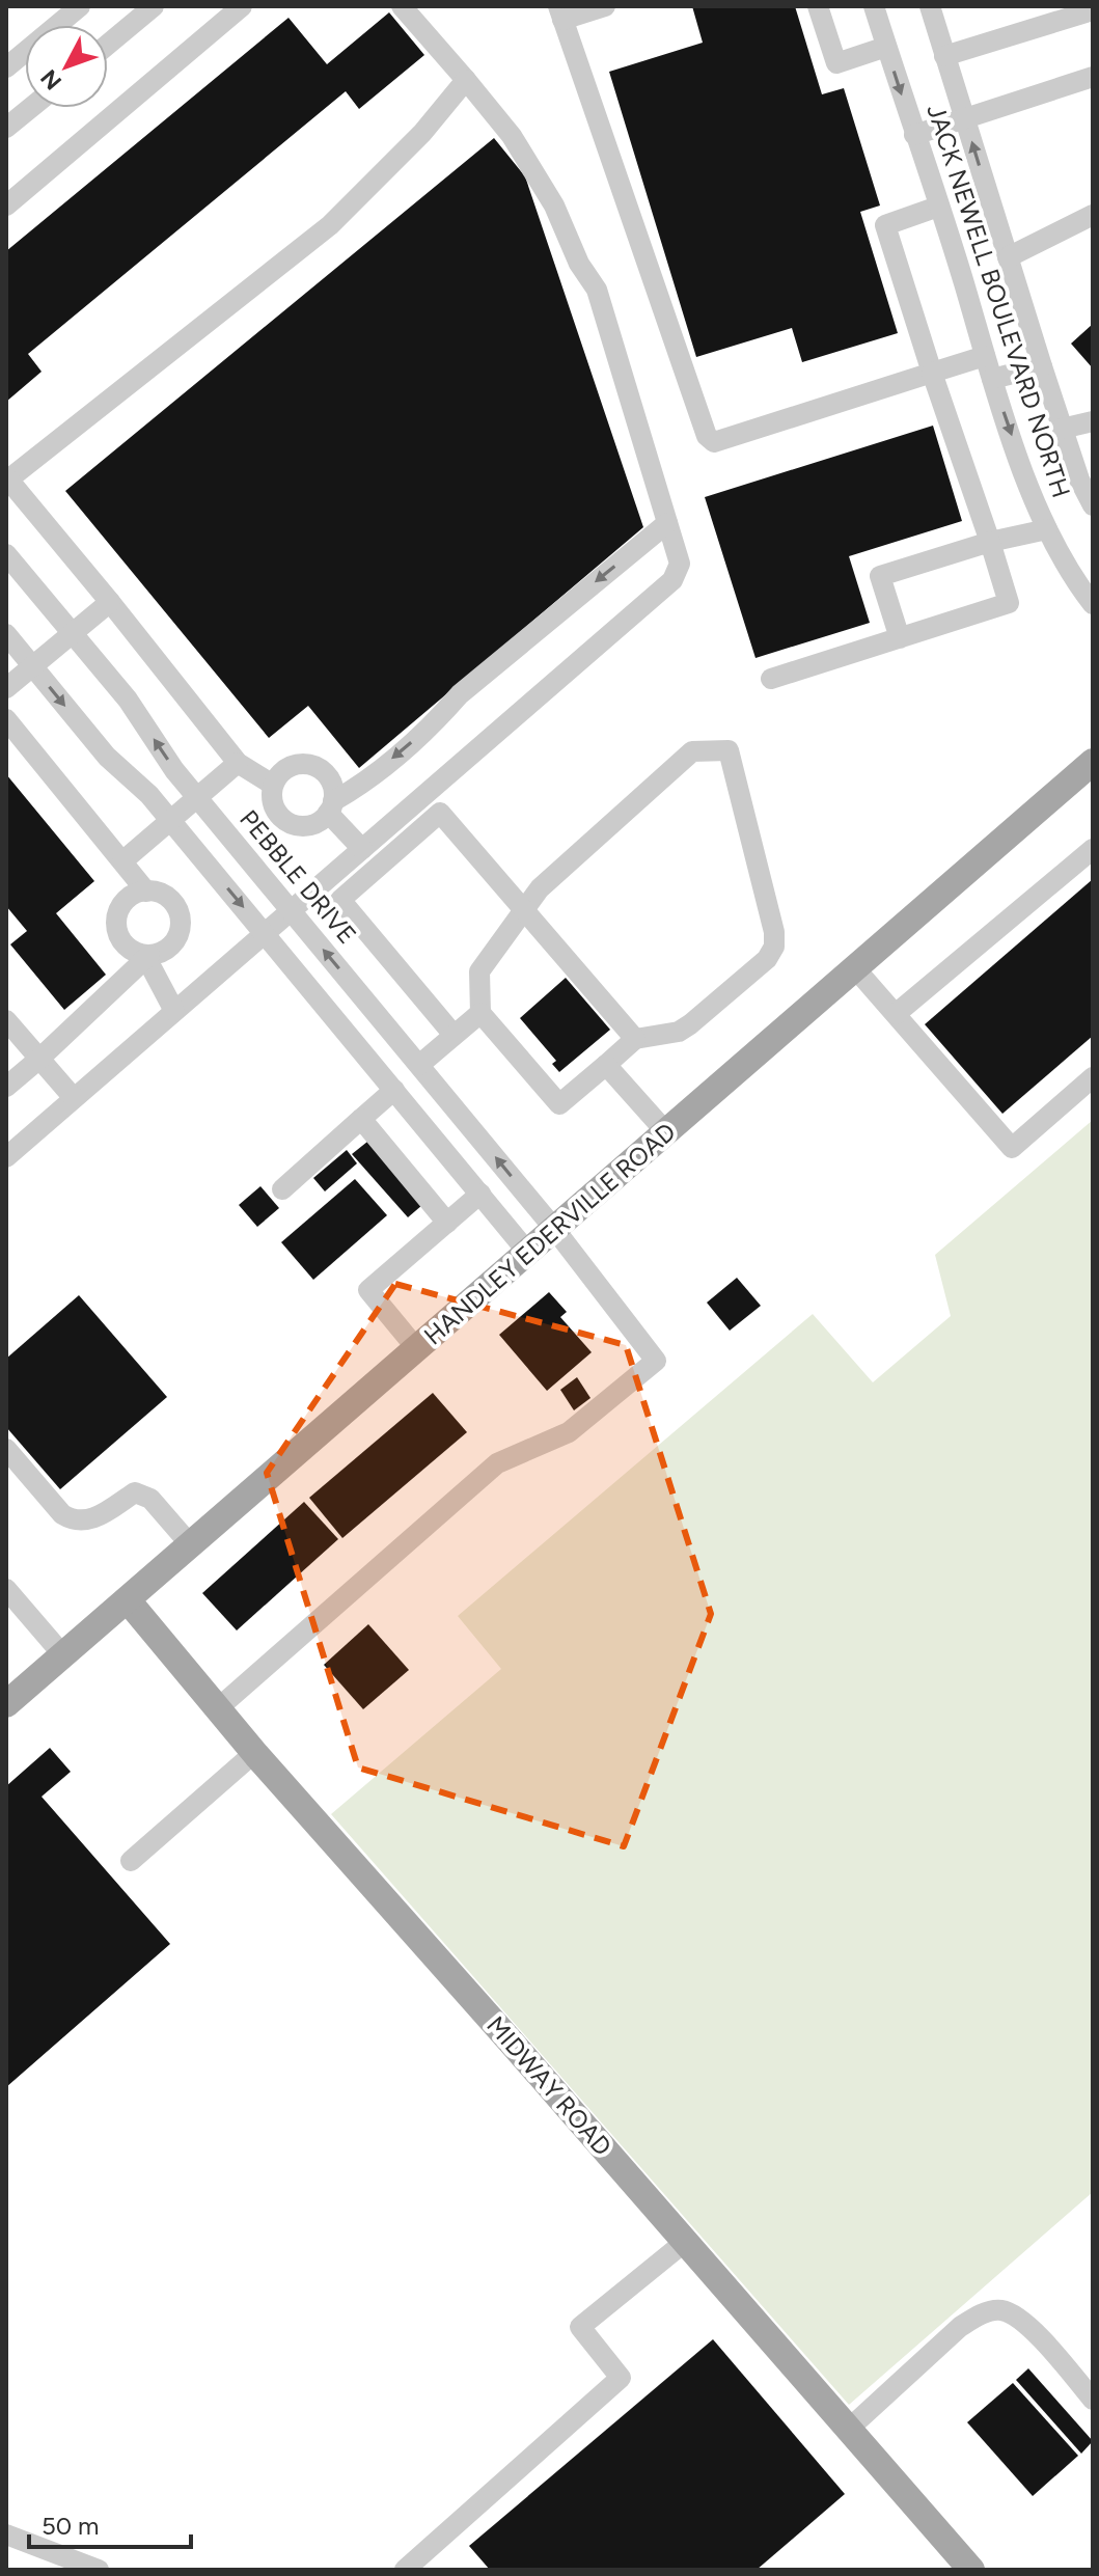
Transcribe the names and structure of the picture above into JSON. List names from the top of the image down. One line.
{"streets":{"main road":["HANDLEY EDERVILLE ROAD","MIDWAY ROAD"],"street":["JACK NEWELL BOULEVARD NORTH","PEBBLE DRIVE"]},"crossings":[["PEBBLE DRIVE","HANDLEY EDERVILLE ROAD"],["PEBBLE DRIVE","MIDWAY ROAD"],["HANDLEY EDERVILLE ROAD","MIDWAY ROAD"]],"scale_bar":"50 m","north":"bottom left"}
